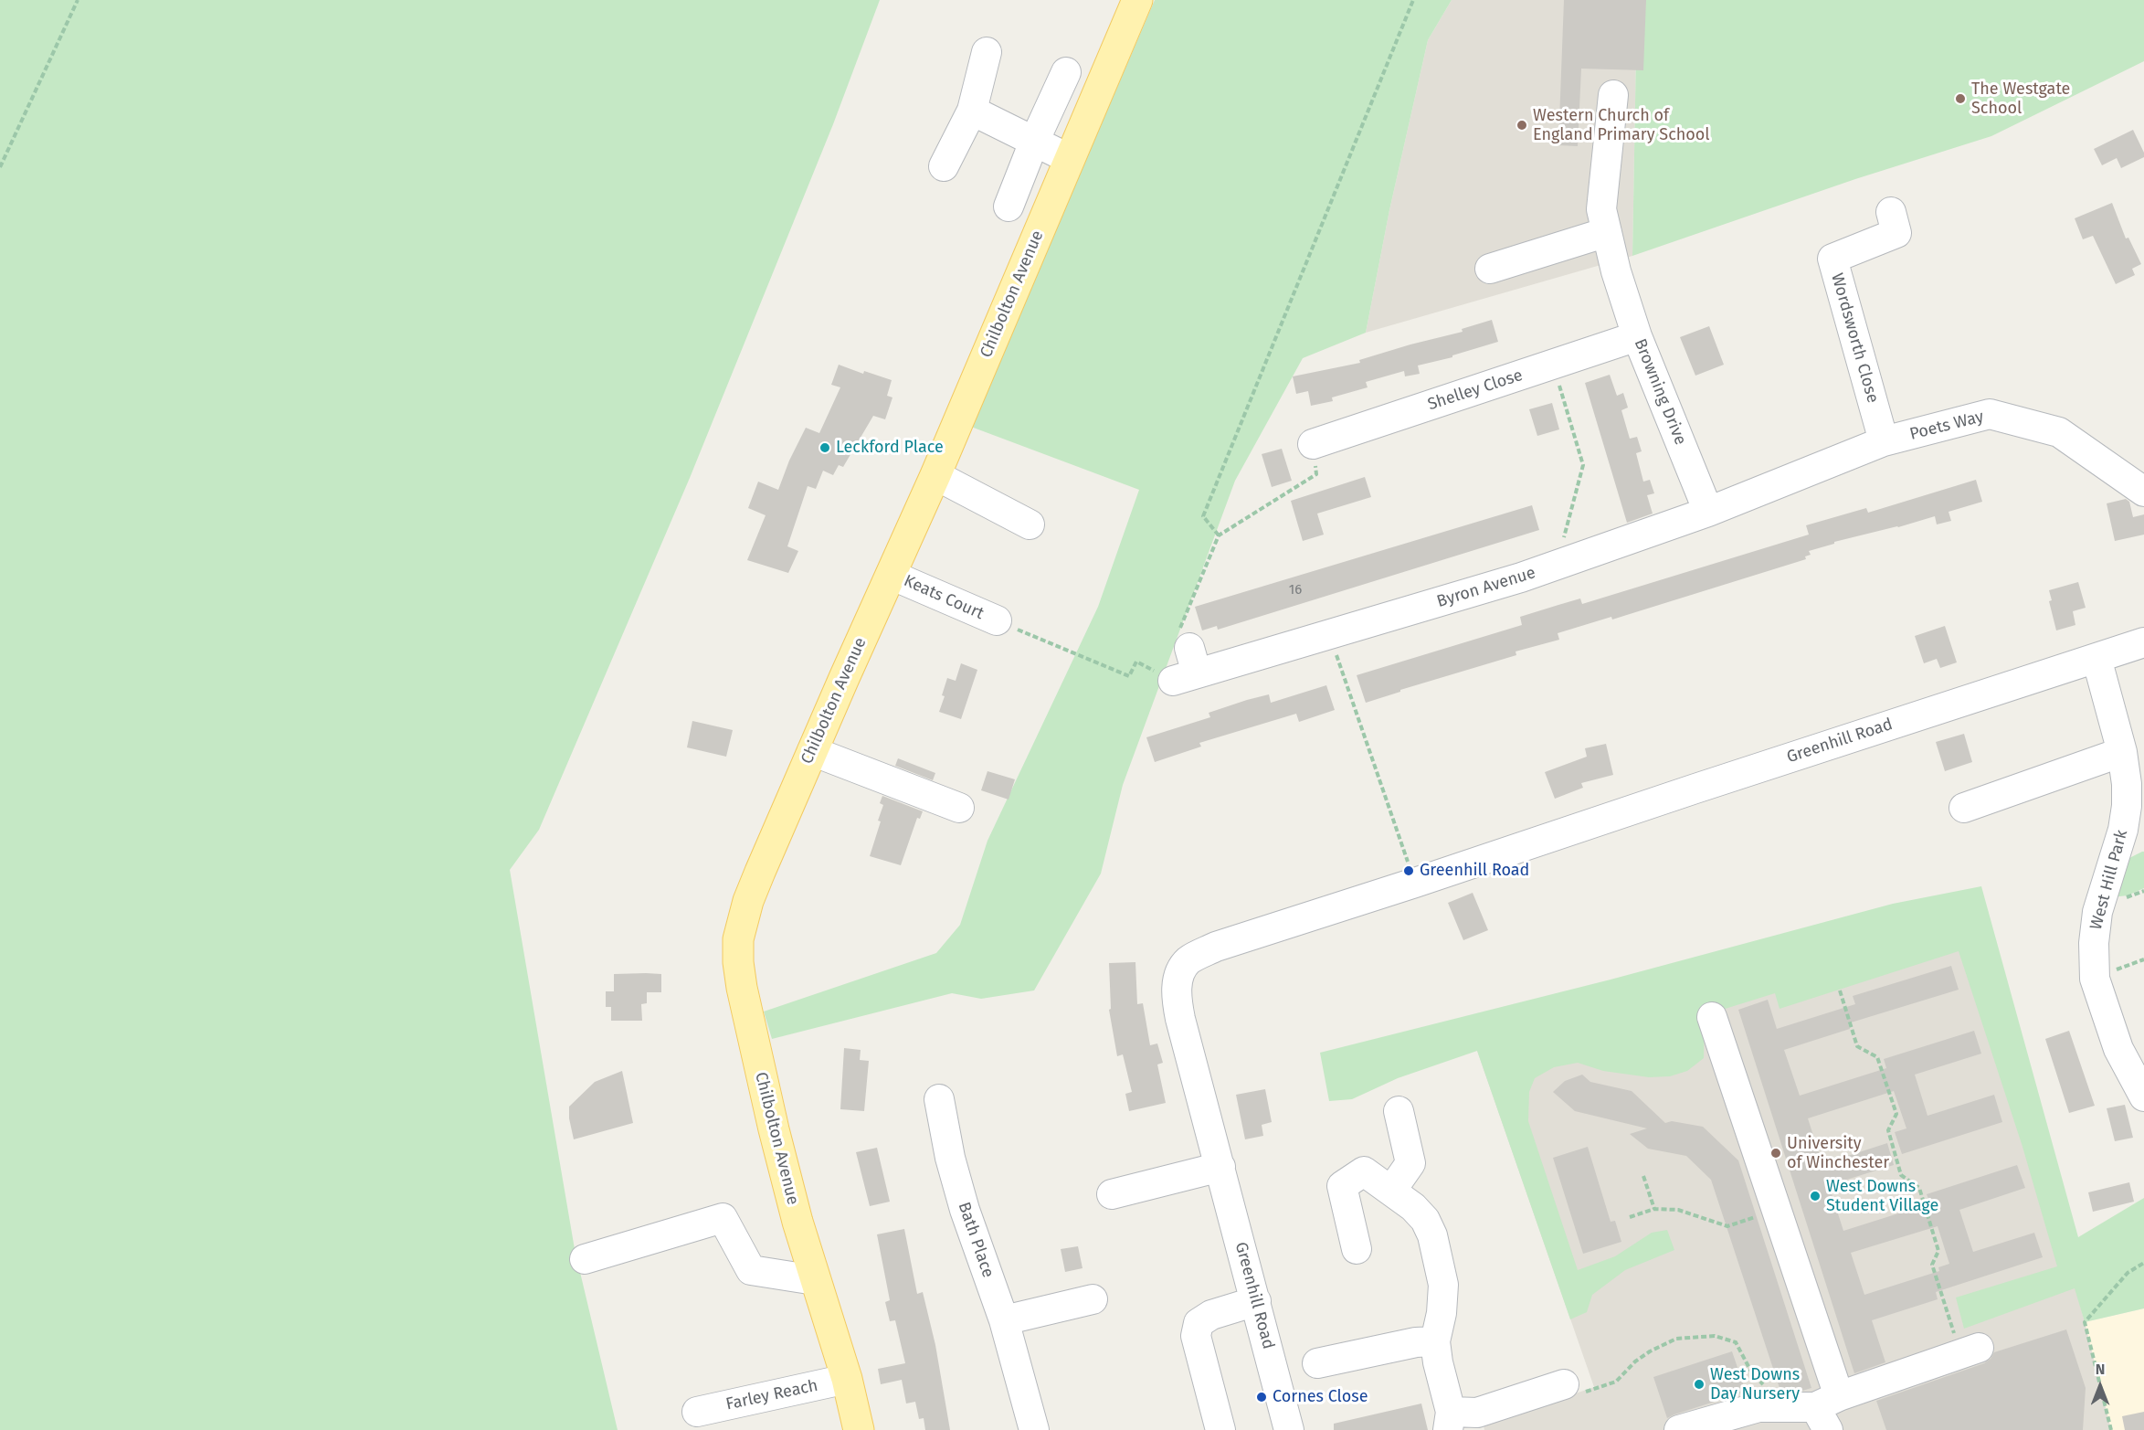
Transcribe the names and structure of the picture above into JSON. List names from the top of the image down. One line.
{"streets":{"main road":["Chilbolton Avenue"],"street":["Wordsworth Close","Shelley Close","Browning Drive","Poets Way","Byron Avenue","Keats Court","Greenhill Road","West Hill Park","Bath Place","Farley Reach"]},"crossings":[["Chilbolton Avenue","Keats Court"],["Chilbolton Avenue","Farley Reach"],["Wordsworth Close","Poets Way"],["Shelley Close","Browning Drive"],["Browning Drive","Byron Avenue"],["Poets Way","Byron Avenue"],["Greenhill Road","West Hill Park"]],"places":["The Westgate School","Western Church of England Primary School","Leckford Place","Greenhill Road","University of Winchester","West Downs Student Village","West Downs Day Nursery","Cornes Close"],"house_numbers":["16"],"north":"top"}
